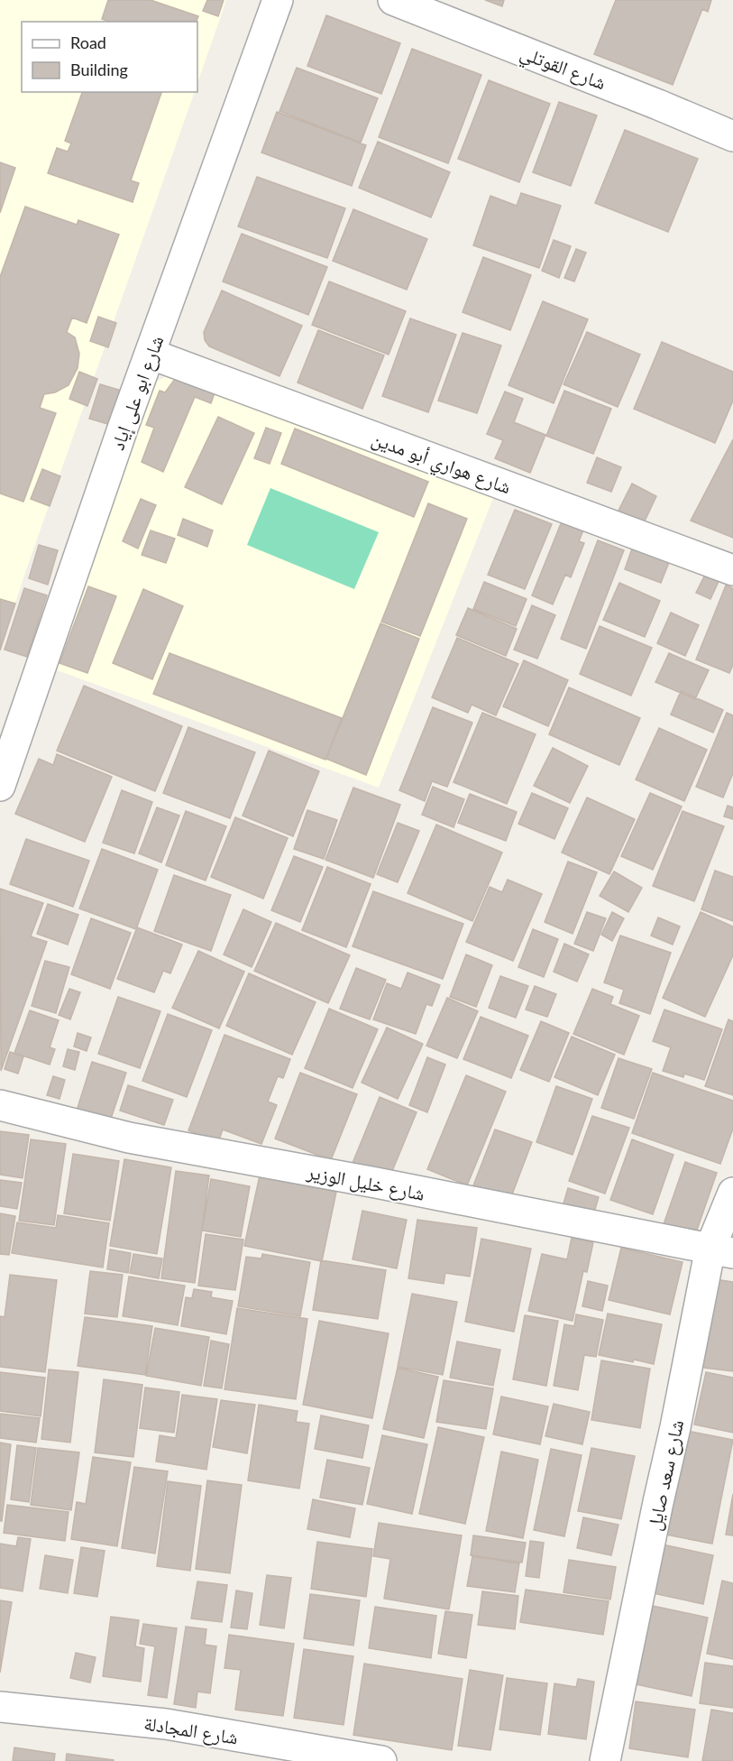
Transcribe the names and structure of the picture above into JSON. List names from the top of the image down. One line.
{"streets":{"street":["شارع القوتلي","شارع ابو على إياد","شارع هواري أبو مدين","شارع خليل الوزير","شارع سعد صايل","شارع المجادلة"]},"crossings":[["شارع ابو على إياد","شارع هواري أبو مدين"],["شارع خليل الوزير","شارع سعد صايل"]],"legend":["Road","Building"]}
